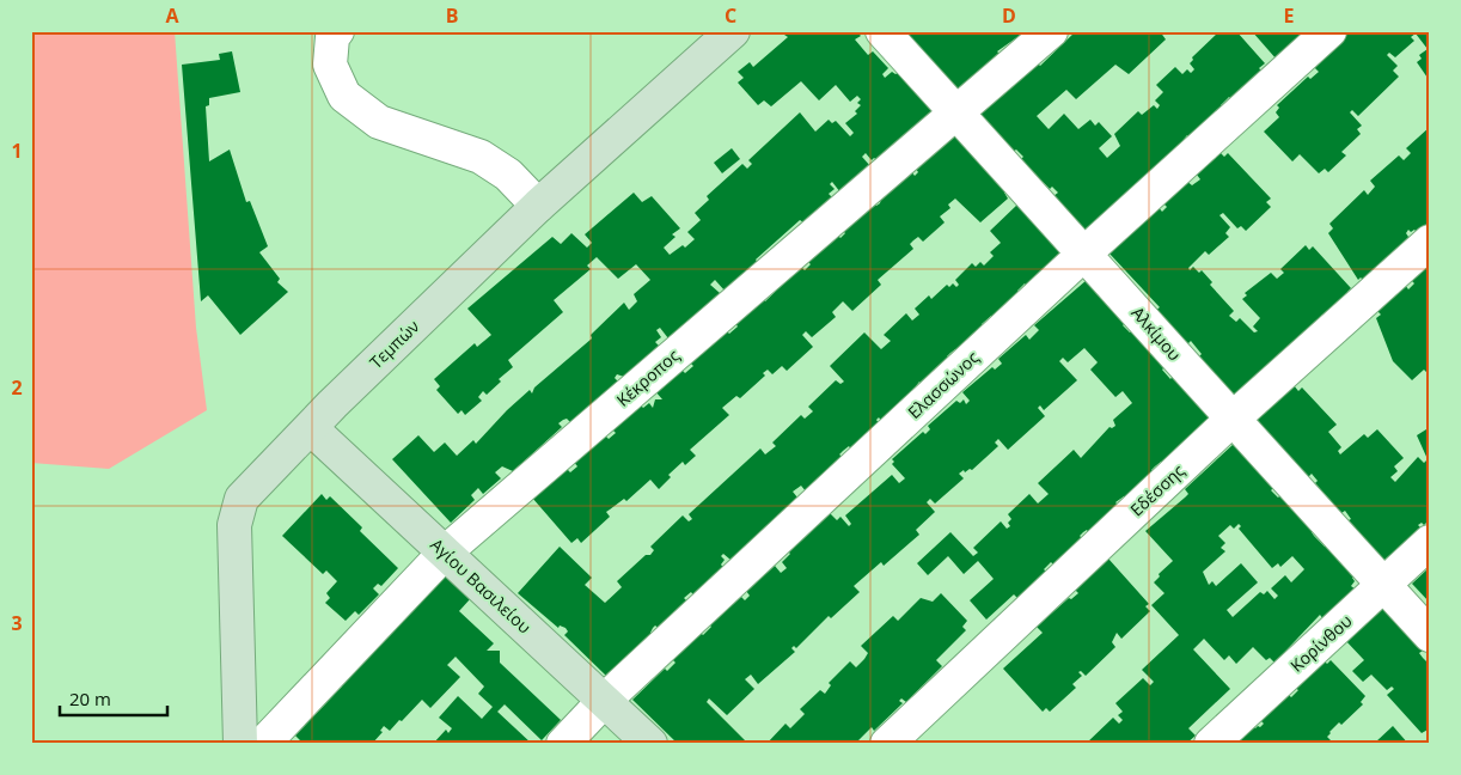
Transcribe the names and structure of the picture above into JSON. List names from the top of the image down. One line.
{"streets":{"street":["Αλκίμου","Τεμπών","Κέκροπος","Ελασσώνος","Εδέσσης","Αγίου Βασιλείου","Κορίνθου"]},"crossings":[["Αλκίμου","Κέκροπος"],["Αλκίμου","Ελασσώνος"],["Αλκίμου","Εδέσσης"],["Αλκίμου","Κορίνθου"],["Τεμπών","Αγίου Βασιλείου"],["Κέκροπος","Αγίου Βασιλείου"],["Ελασσώνος","Αγίου Βασιλείου"]],"scale_bar":"20 m","grid":{"columns":["A","B","C","D","E"],"rows":["1","2","3"]}}
